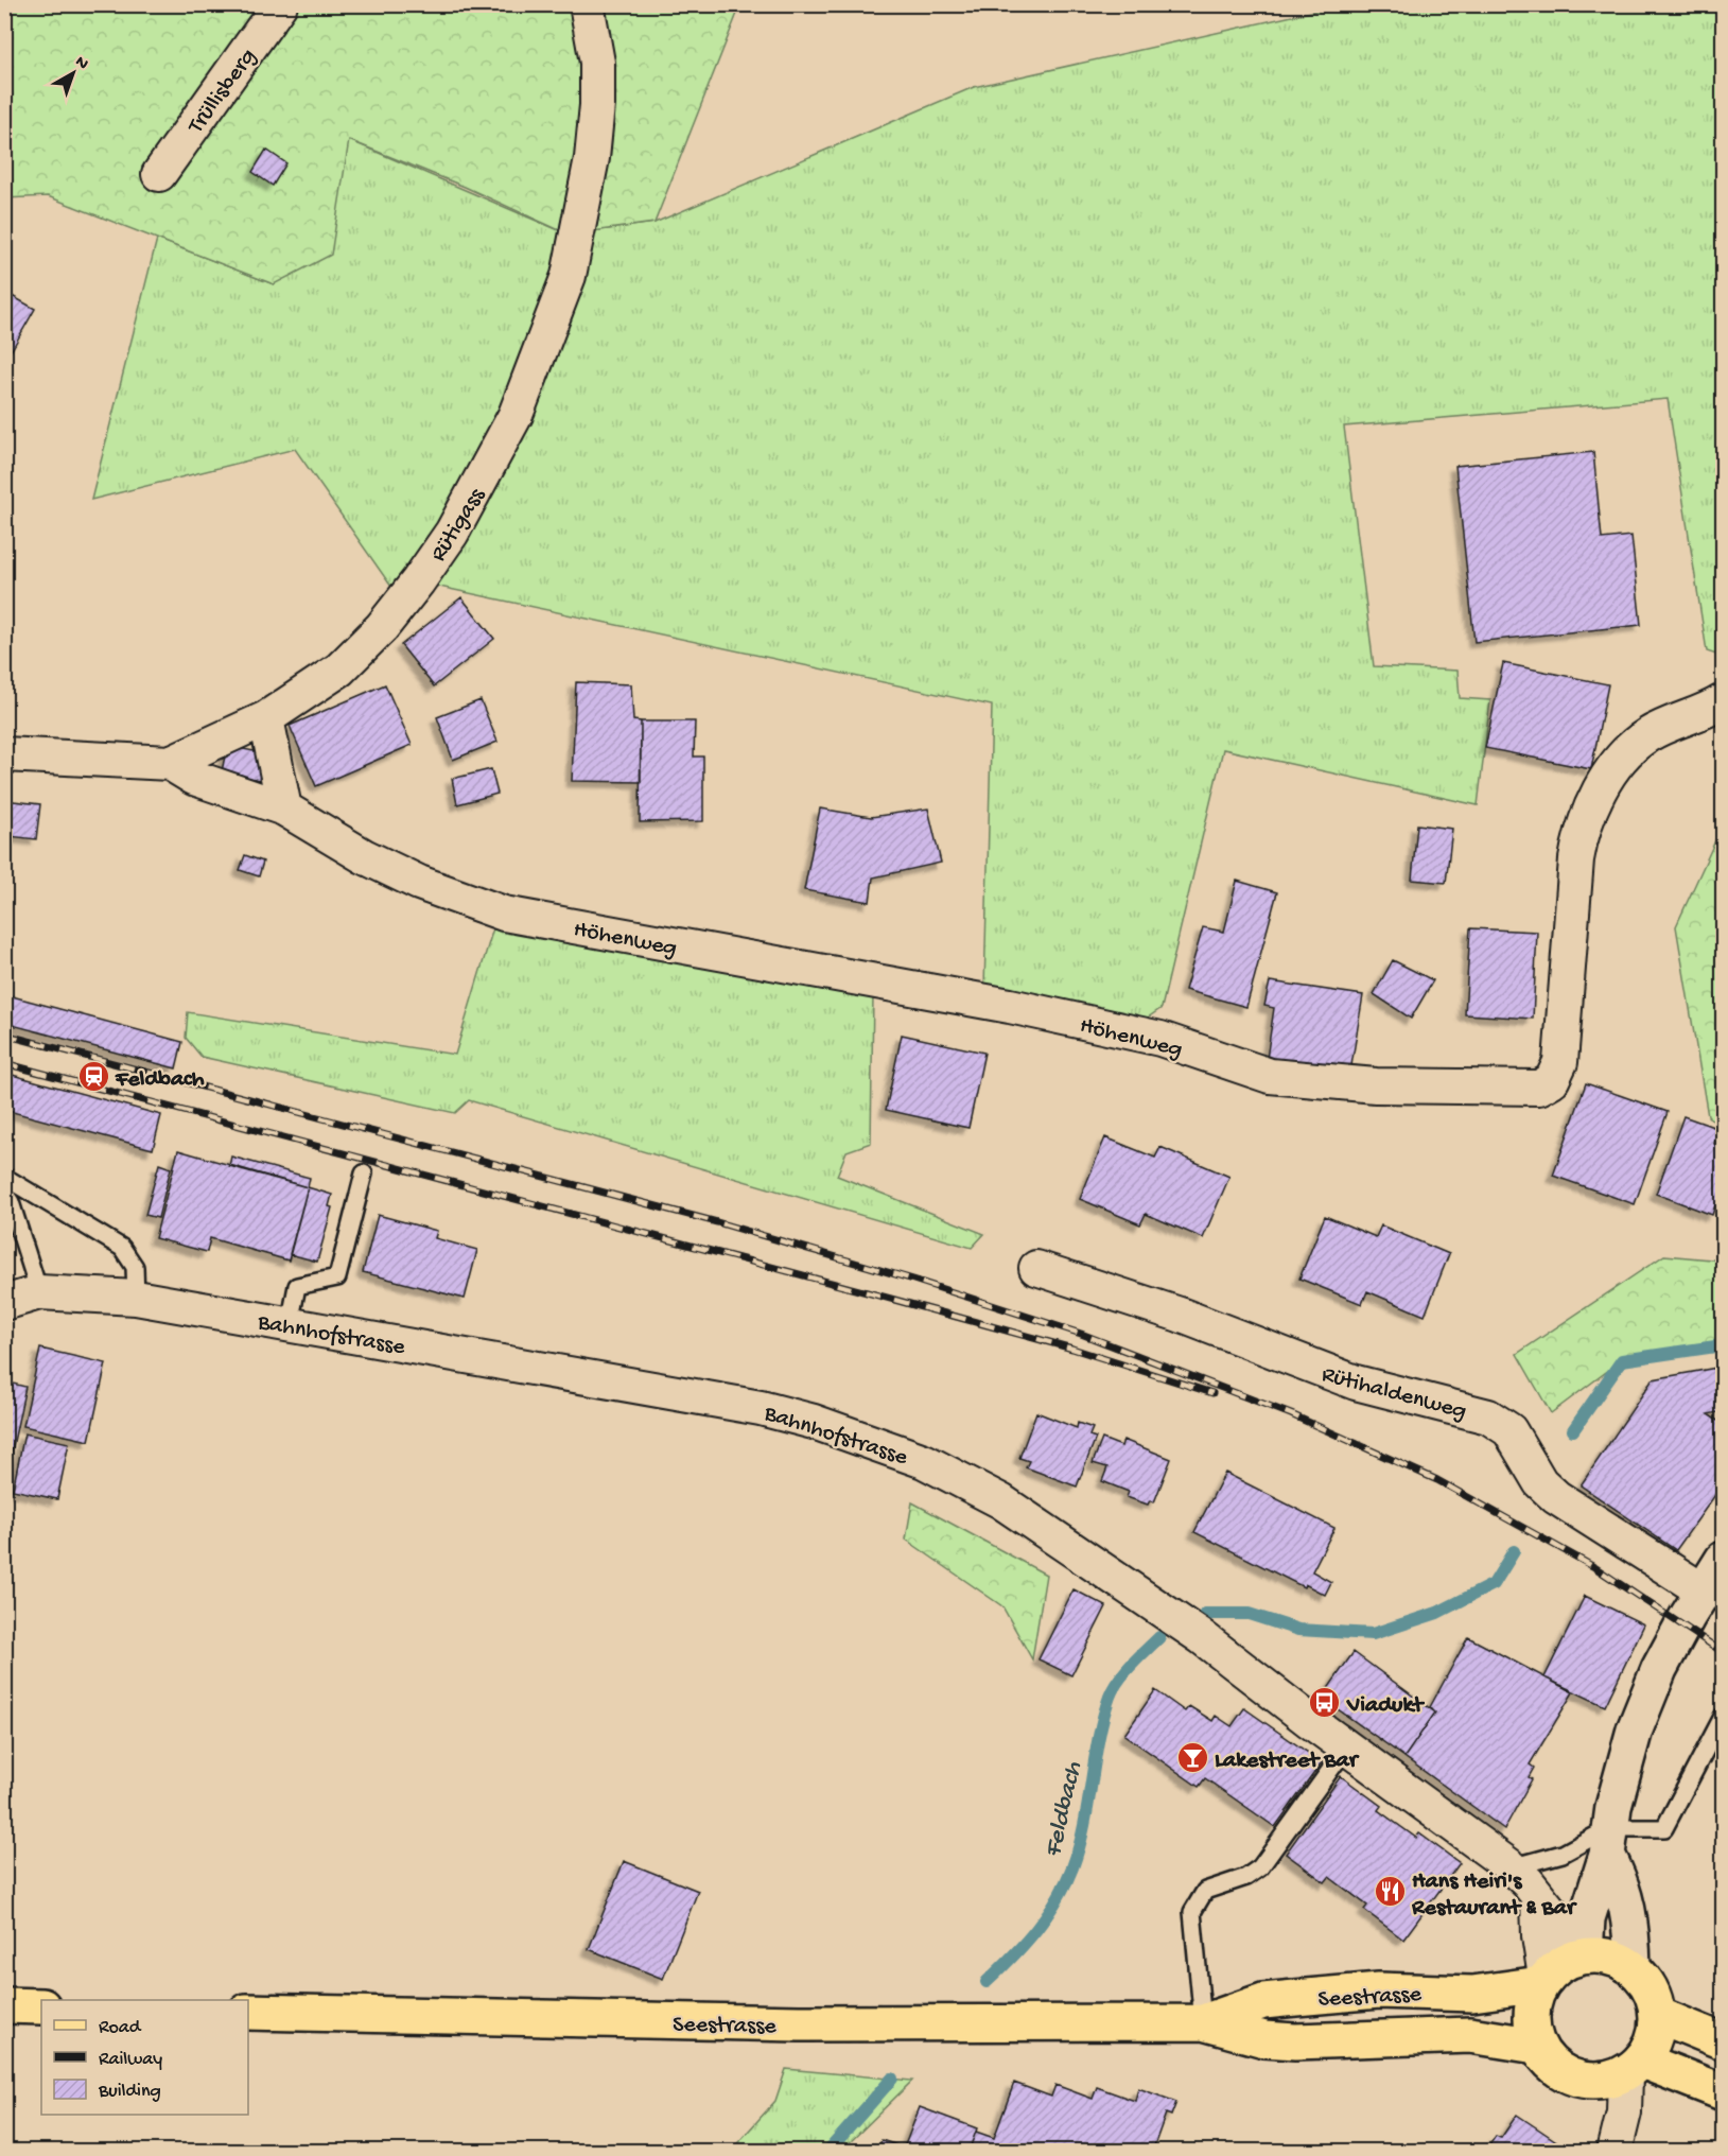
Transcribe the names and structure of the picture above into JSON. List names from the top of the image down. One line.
{"streets":{"main road":["Seestrasse"],"street":["Trüllisberg","Rütigass","Höhenweg","Bahnhofstrasse","Rütihaldenweg"]},"crossings":[["Rütigass","Höhenweg"],["Bahnhofstrasse","Seestrasse"]],"water":["Feldbach"],"places":{"station":["Feldbach"],"bus stop":["Viadukt"],"bar":["Lakestreet Bar"],"restaurant":["Hans Heiri's Restaurant & Bar"]},"legend":["Road","Railway","Building"],"north":"top right"}
